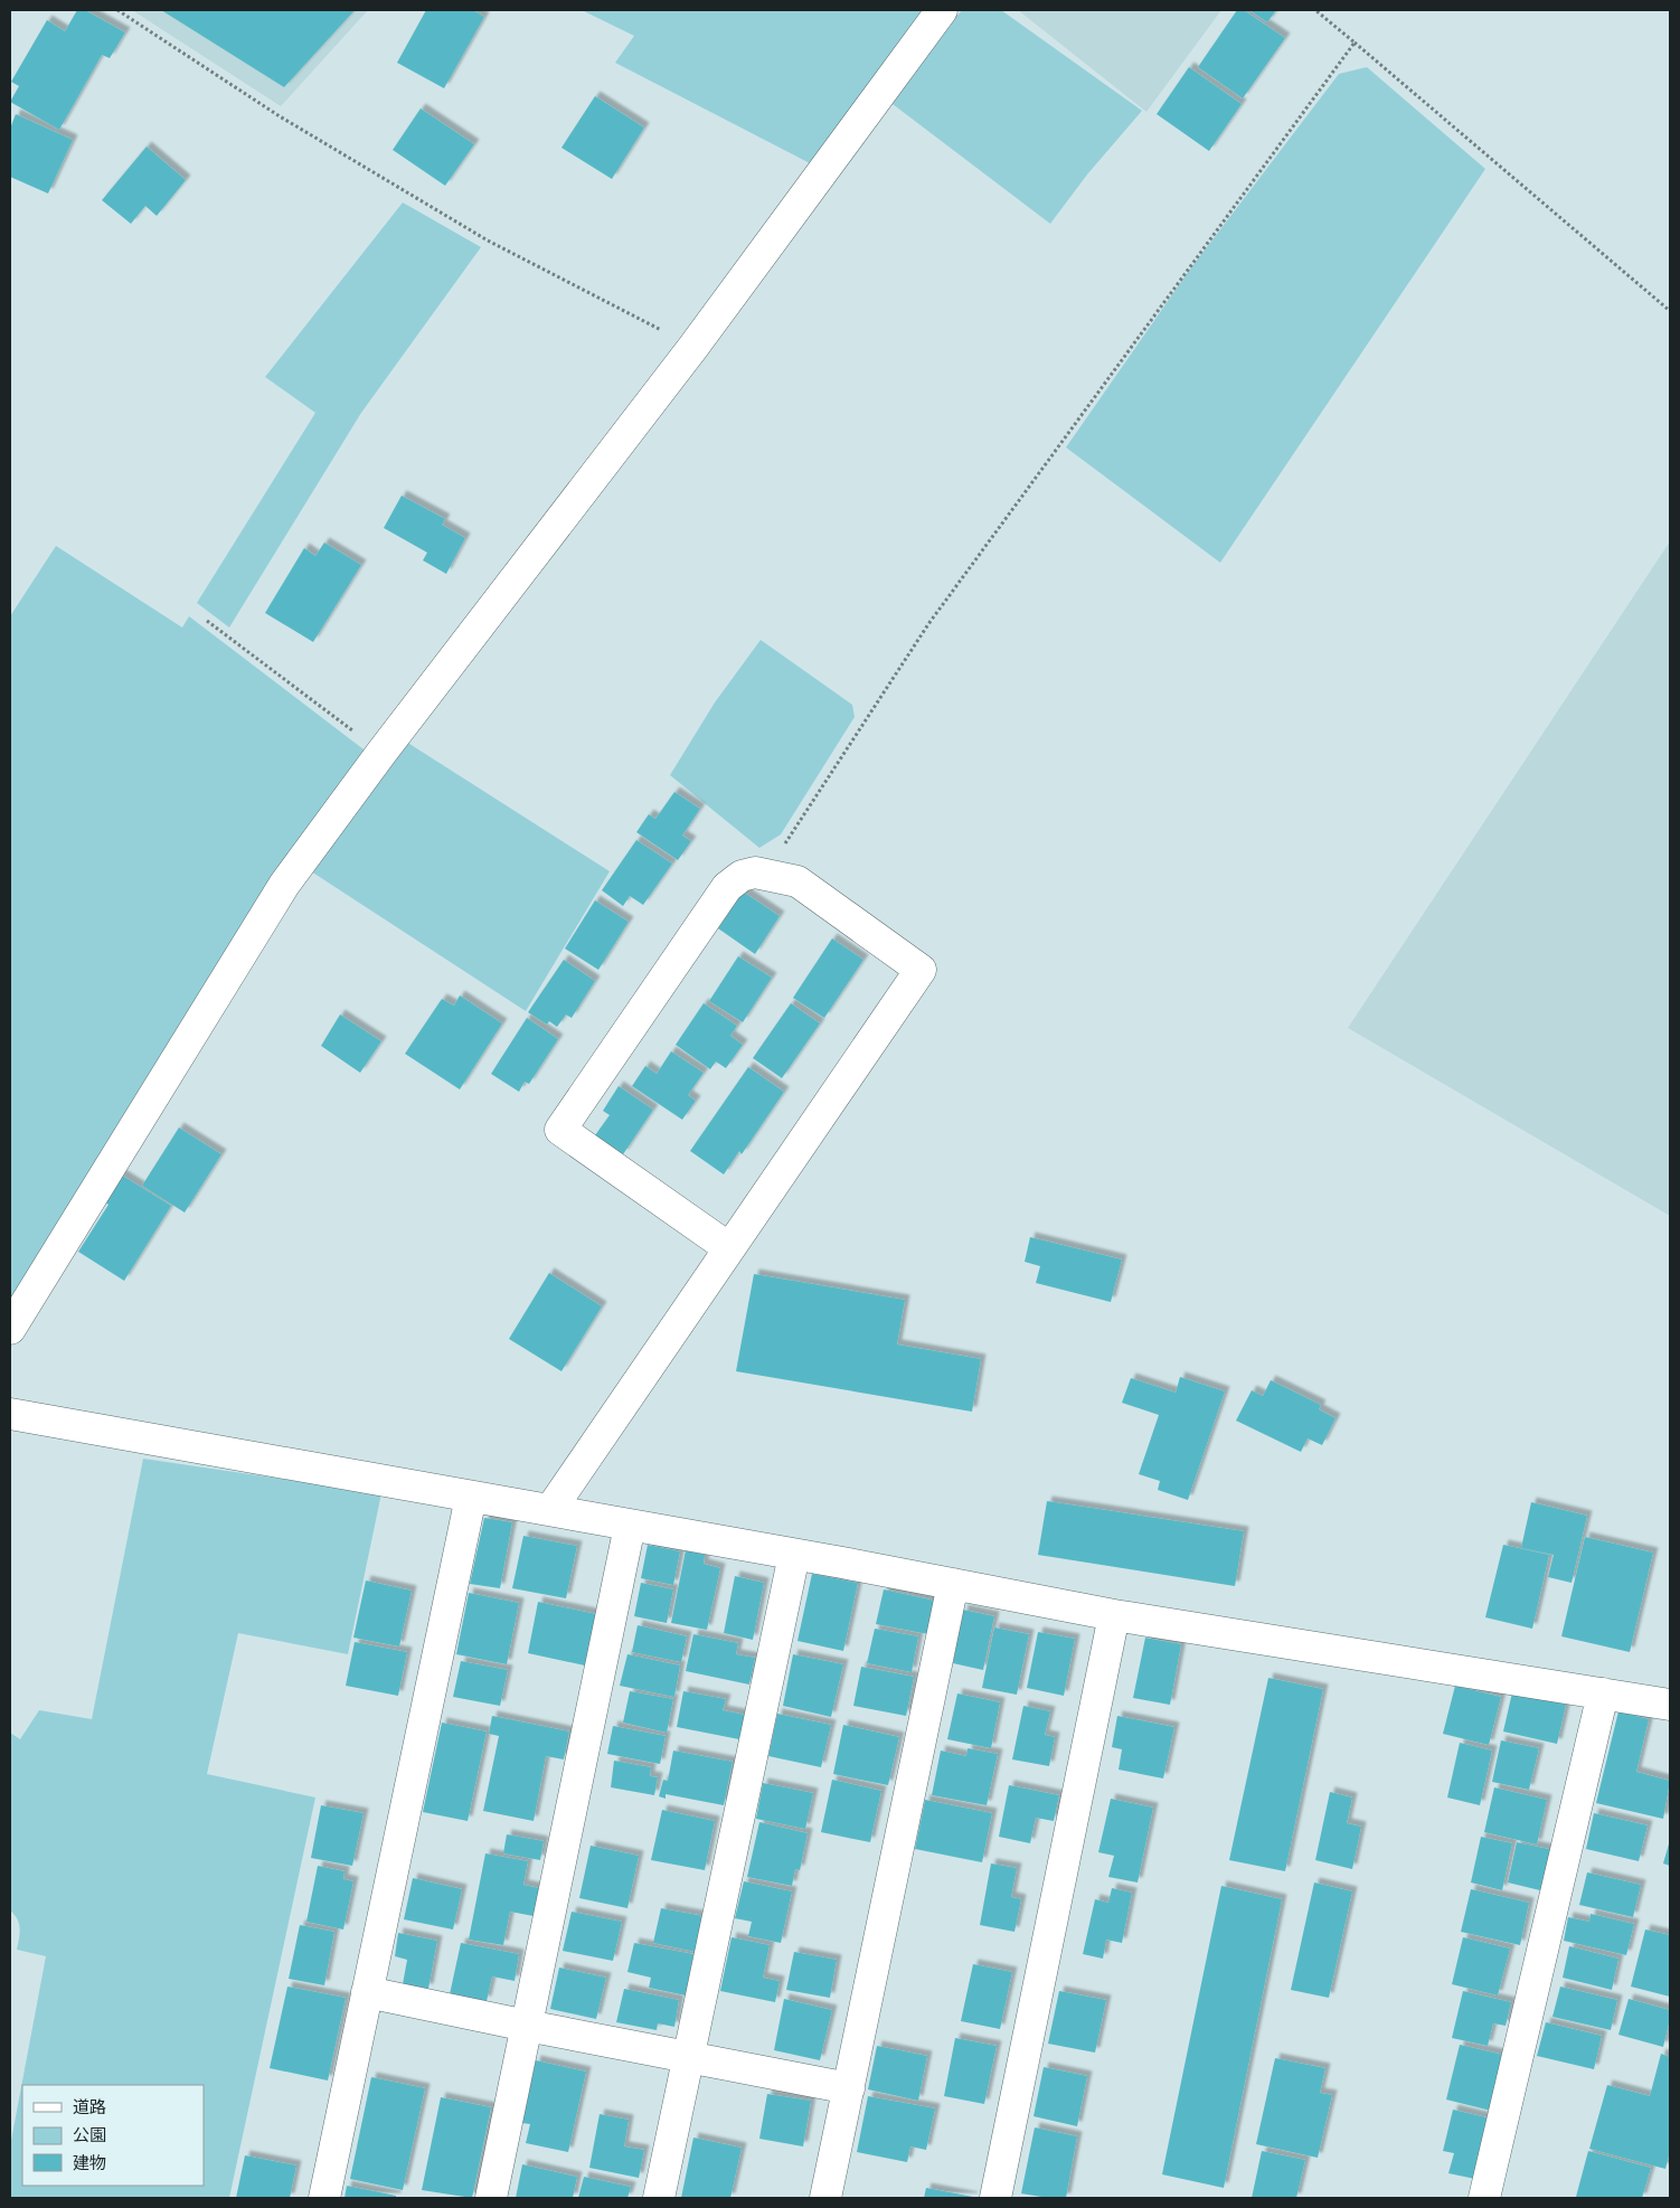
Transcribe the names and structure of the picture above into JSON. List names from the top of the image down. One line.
{"legend":["道路","公園","建物"]}
